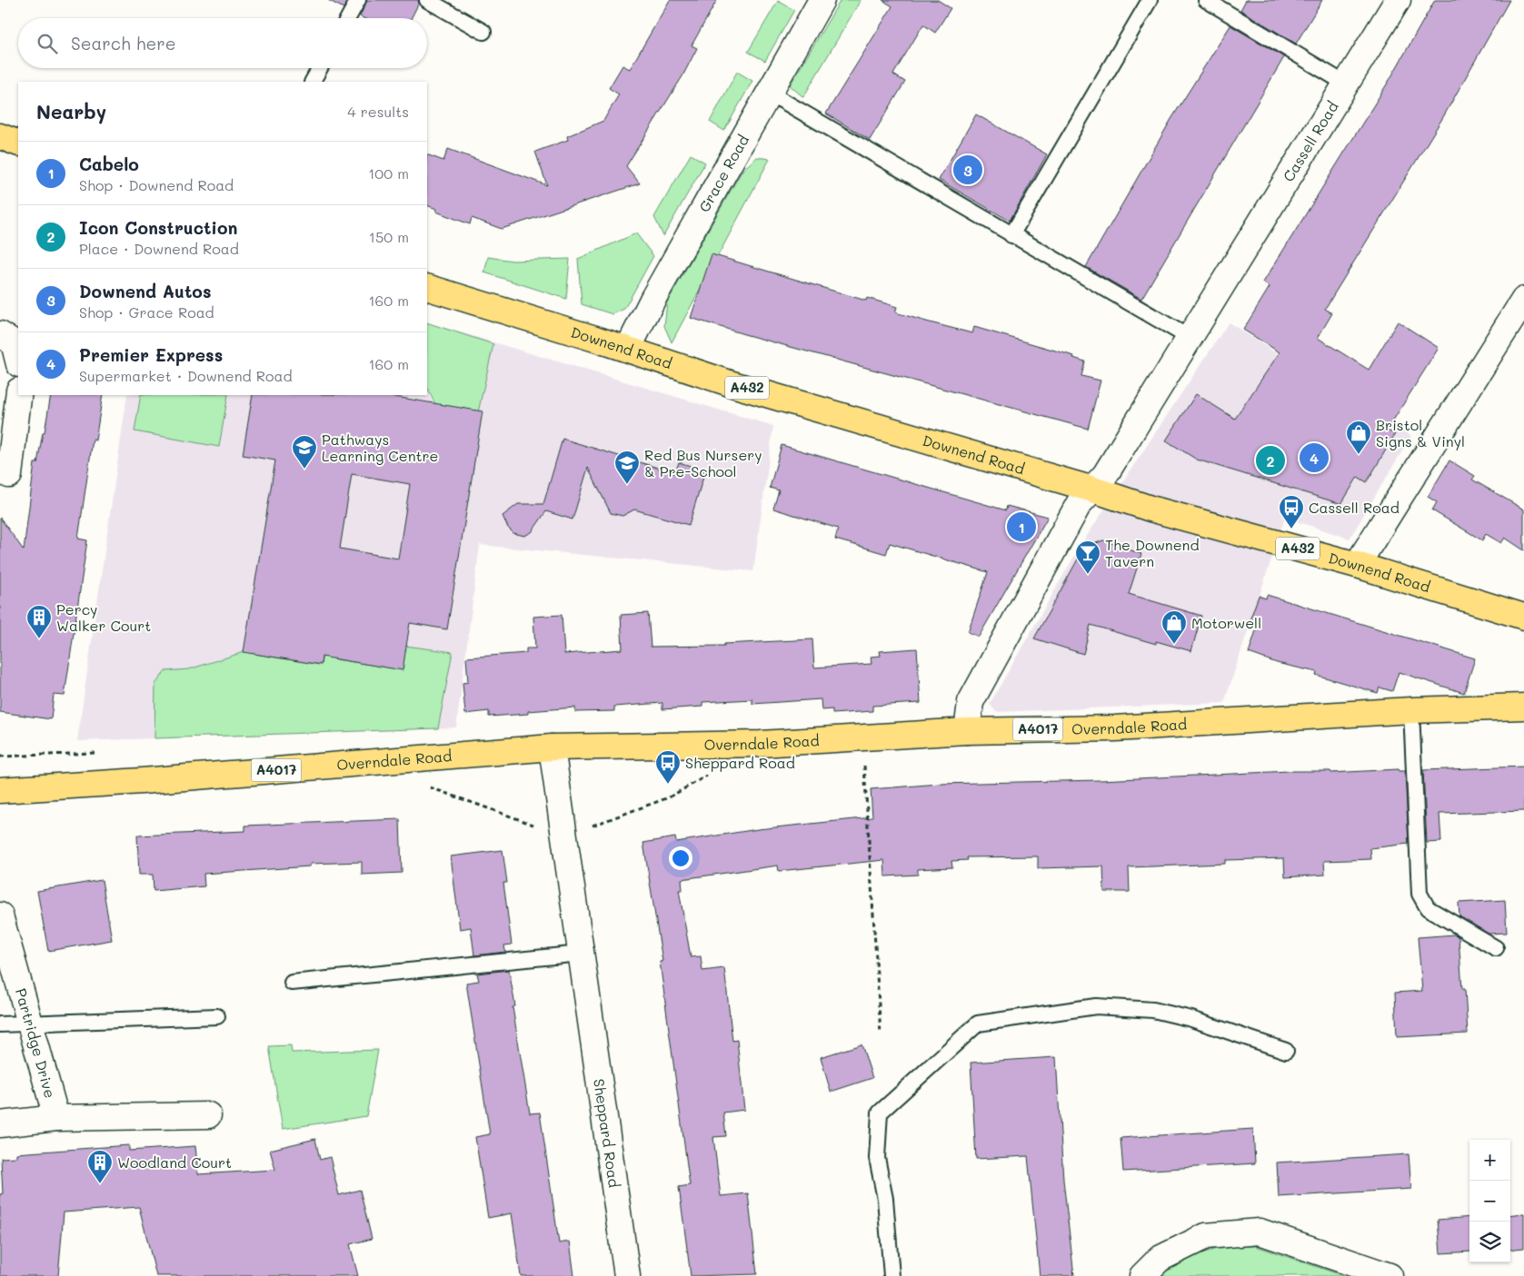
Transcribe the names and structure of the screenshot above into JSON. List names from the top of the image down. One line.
{"streets":{"main road":["Downend Road","A432","Overndale Road","A4017"],"street":["Cassell Road","Grace Road","Partridge Drive","Sheppard Road"]},"crossings":[["Cassell Road","Downend Road"],["Cassell Road","Overndale Road"],["Grace Road","Downend Road"],["Overndale Road","Sheppard Road"]],"places":{"shop":["Bristol Signs & Vinyl","Motorwell"],"school or university":["Pathways Learning Centre","Red Bus Nursery & Pre-School"],"bus stop":["Cassell Road","Sheppard Road"],"bar":["The Downend Tavern"],"building":["Percy Walker Court","Woodland Court"]},"page":{"search":"Search here","heading":["Nearby","4 results"],"list":[{"mark":"1","name":"Cabelo","note":"Shop · Downend Road","value":"100 m"},{"mark":"2","name":"Icon Construction","note":"Place · Downend Road","value":"150 m"},{"mark":"3","name":"Downend Autos","note":"Shop · Grace Road","value":"160 m"},{"mark":"4","name":"Premier Express","note":"Supermarket · Downend Road","value":"160 m"}],"pins":["3","4","2","1"],"map_buttons":["+","−"]}}
